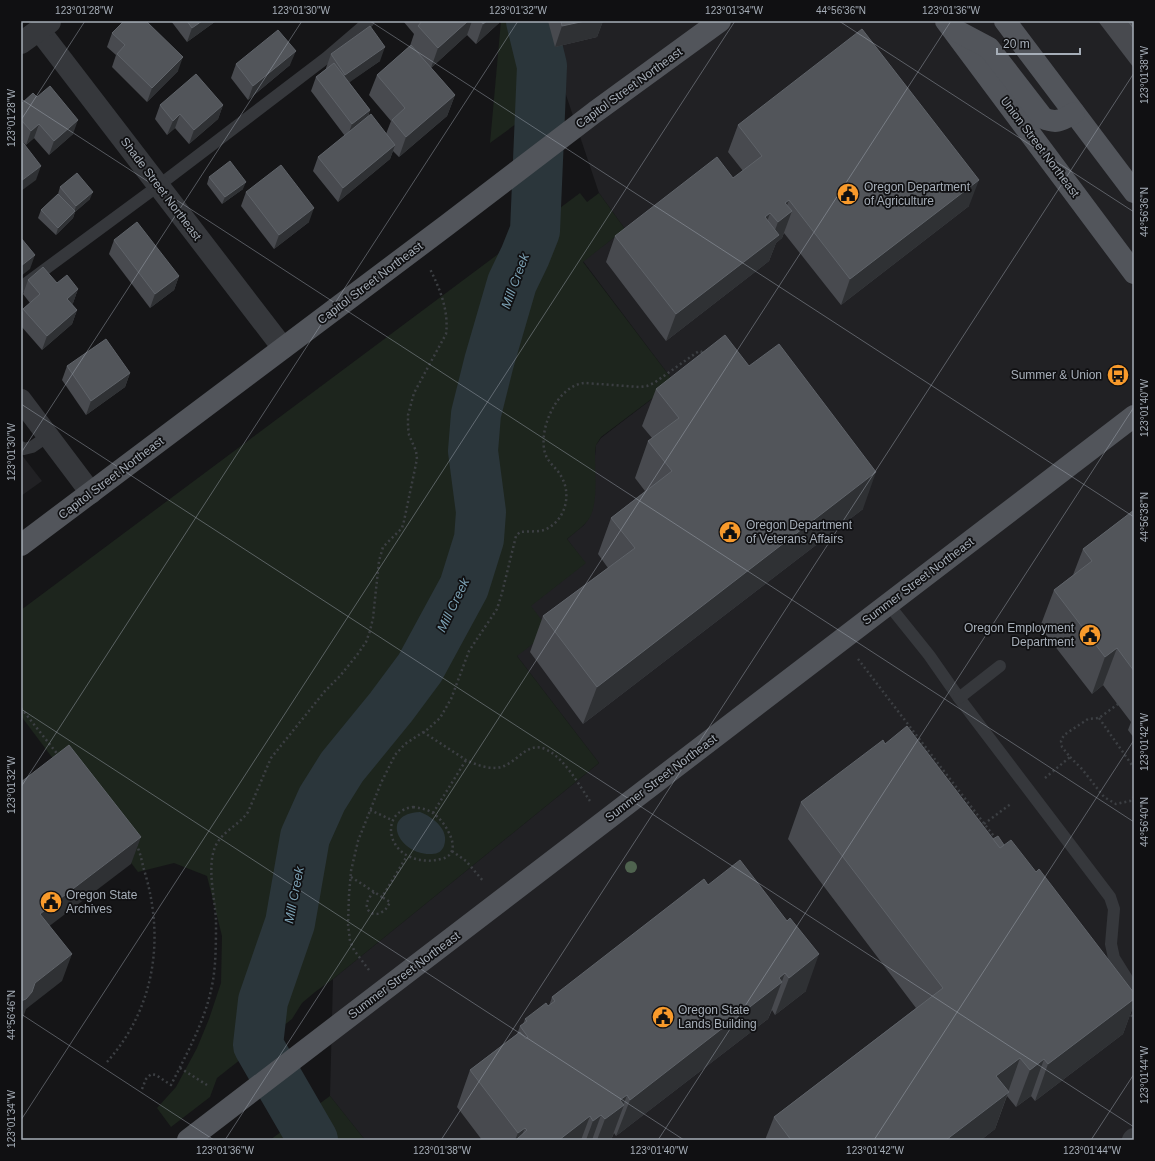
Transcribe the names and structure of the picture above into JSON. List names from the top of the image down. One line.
{"streets":{"main road":["Capitol Street Northeast","Union Street Northeast","Summer Street Northeast"],"street":["Shade Street Northeast"]},"crossings":[["Capitol Street Northeast","Shade Street Northeast"]],"water":["Mill Creek"],"places":{"public building":["Oregon Department of Agriculture","Oregon Department of Veterans Affairs","Oregon Employment Department","Oregon State Archives","Oregon State Lands Building"],"bus stop":["Summer & Union"]},"scale_bar":"20 m","coordinates":["123°01'28\"W","123°01'30\"W","123°01'32\"W","123°01'34\"W","44°56'36\"N","123°01'36\"W","123°01'38\"W","123°01'40\"W","44°56'38\"N","123°01'42\"W","44°56'40\"N","44°56'46\"N","123°01'44\"W"]}
